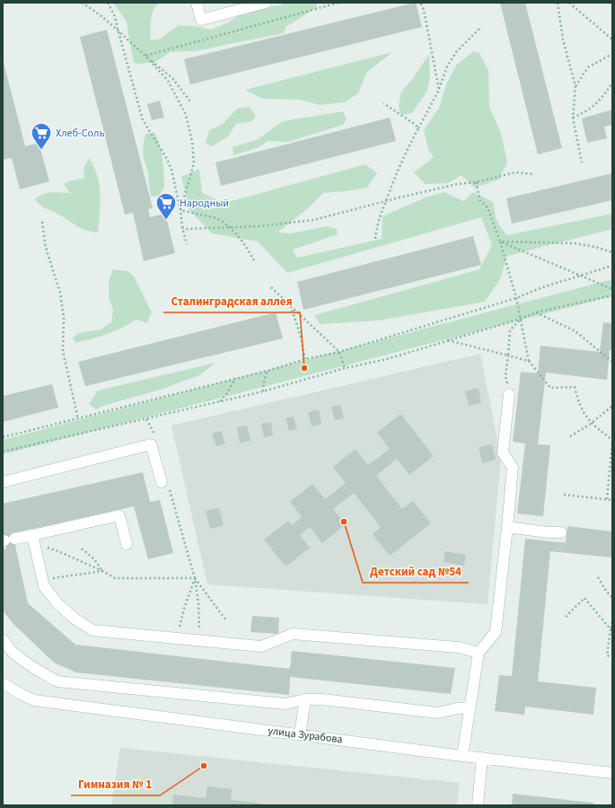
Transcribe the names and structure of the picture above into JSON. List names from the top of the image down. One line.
{"streets":{"street":["улица Зурабова"]},"places":{"supermarket":["Хлеб-Соль","Народный"],"other":["Сталинградская аллея","Детский сад №54","Гимназия № 1"]}}
